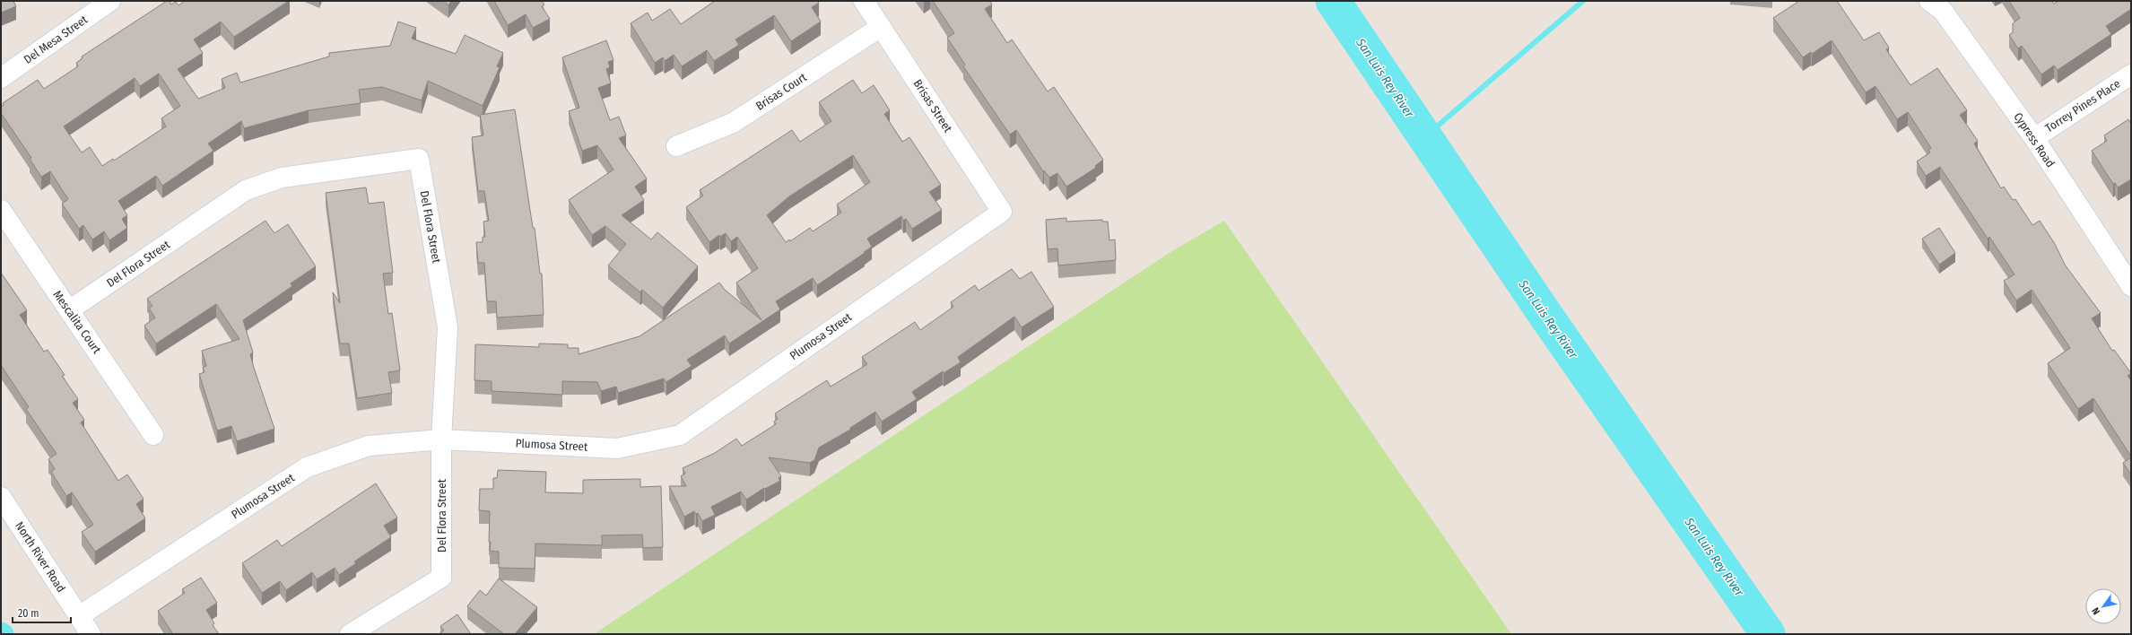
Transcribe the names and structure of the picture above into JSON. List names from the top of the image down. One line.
{"streets":{"street":["Del Mesa Street","Brisas Court","Brisas Street","Torrey Pines Place","Cypress Road","Del Flora Street","Mescalita Court","Plumosa Street","North River Road"]},"crossings":[["Brisas Court","Brisas Street"],["Brisas Street","Plumosa Street"],["Torrey Pines Place","Cypress Road"],["Del Flora Street","Mescalita Court"],["Del Flora Street","Plumosa Street"],["Plumosa Street","North River Road"]],"water":["San Luis Rey River"],"scale_bar":"20 m","north":"bottom left"}
